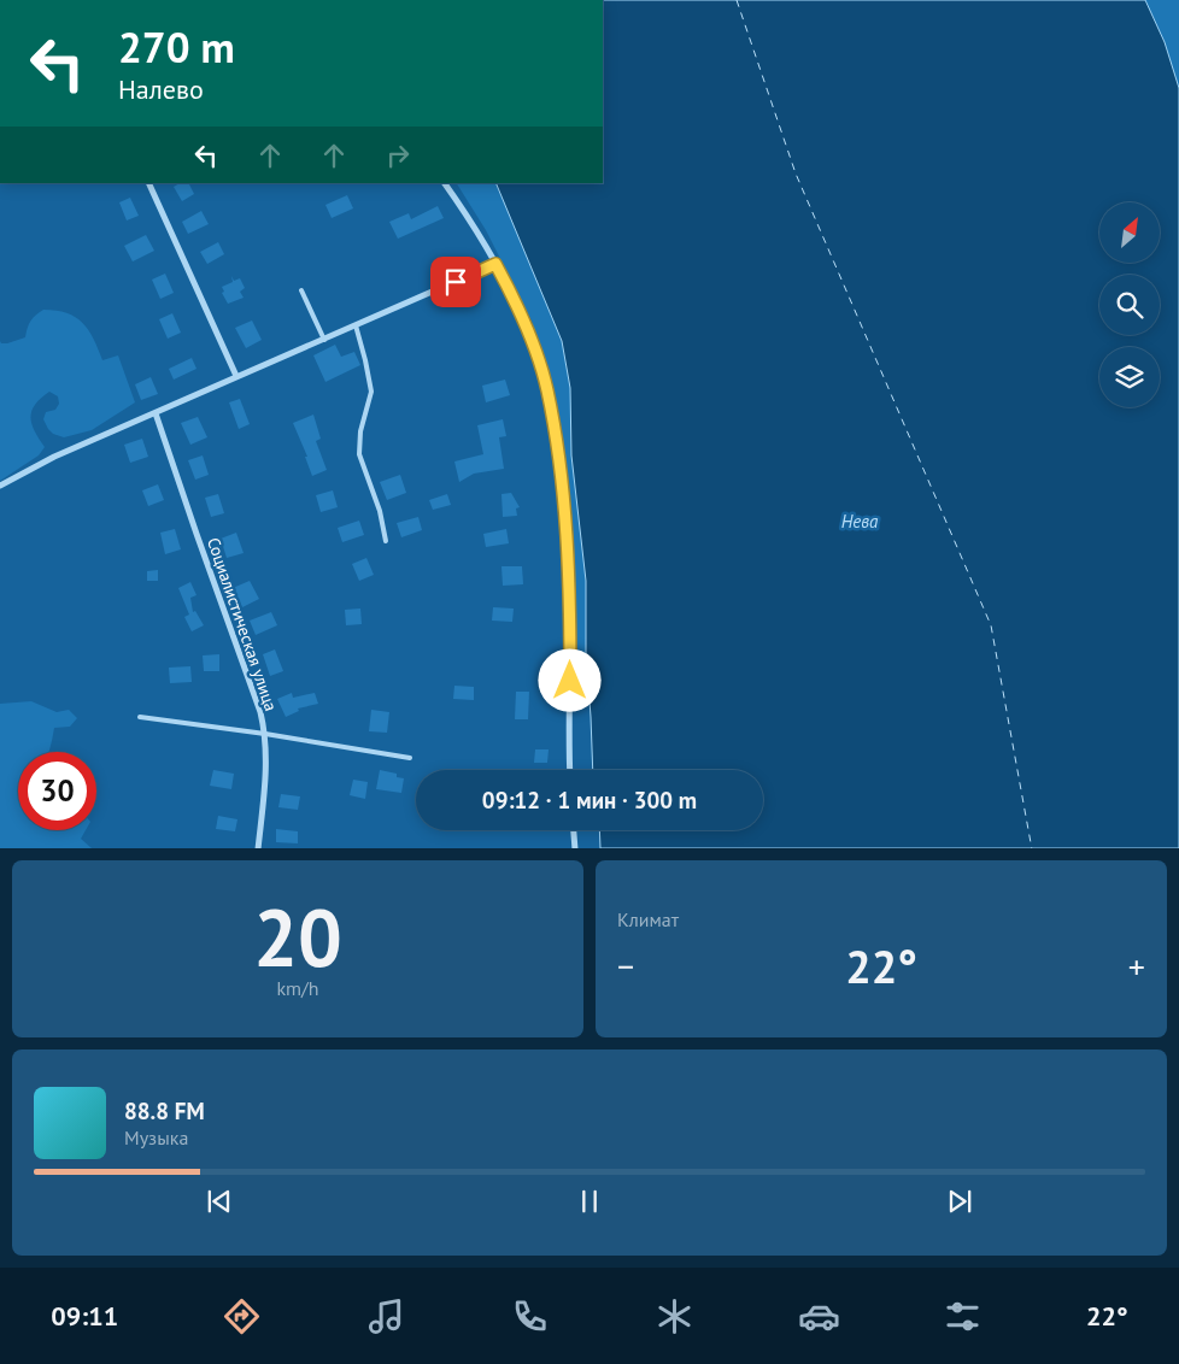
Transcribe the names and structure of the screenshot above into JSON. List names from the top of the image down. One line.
{"streets":{"street":["Социалистическая улица"]},"water":["Нева"],"north":"top right","page":{"turn":["270 m","Налево"],"limit":"30","trip":"09:12 · 1 мин · 300 m","tile":[["20","km/h"],"Климат"],"heat":["−","22°","+"],"song":["88.8 FM","Музыка"],"tabs":["09:11","22°"]}}
